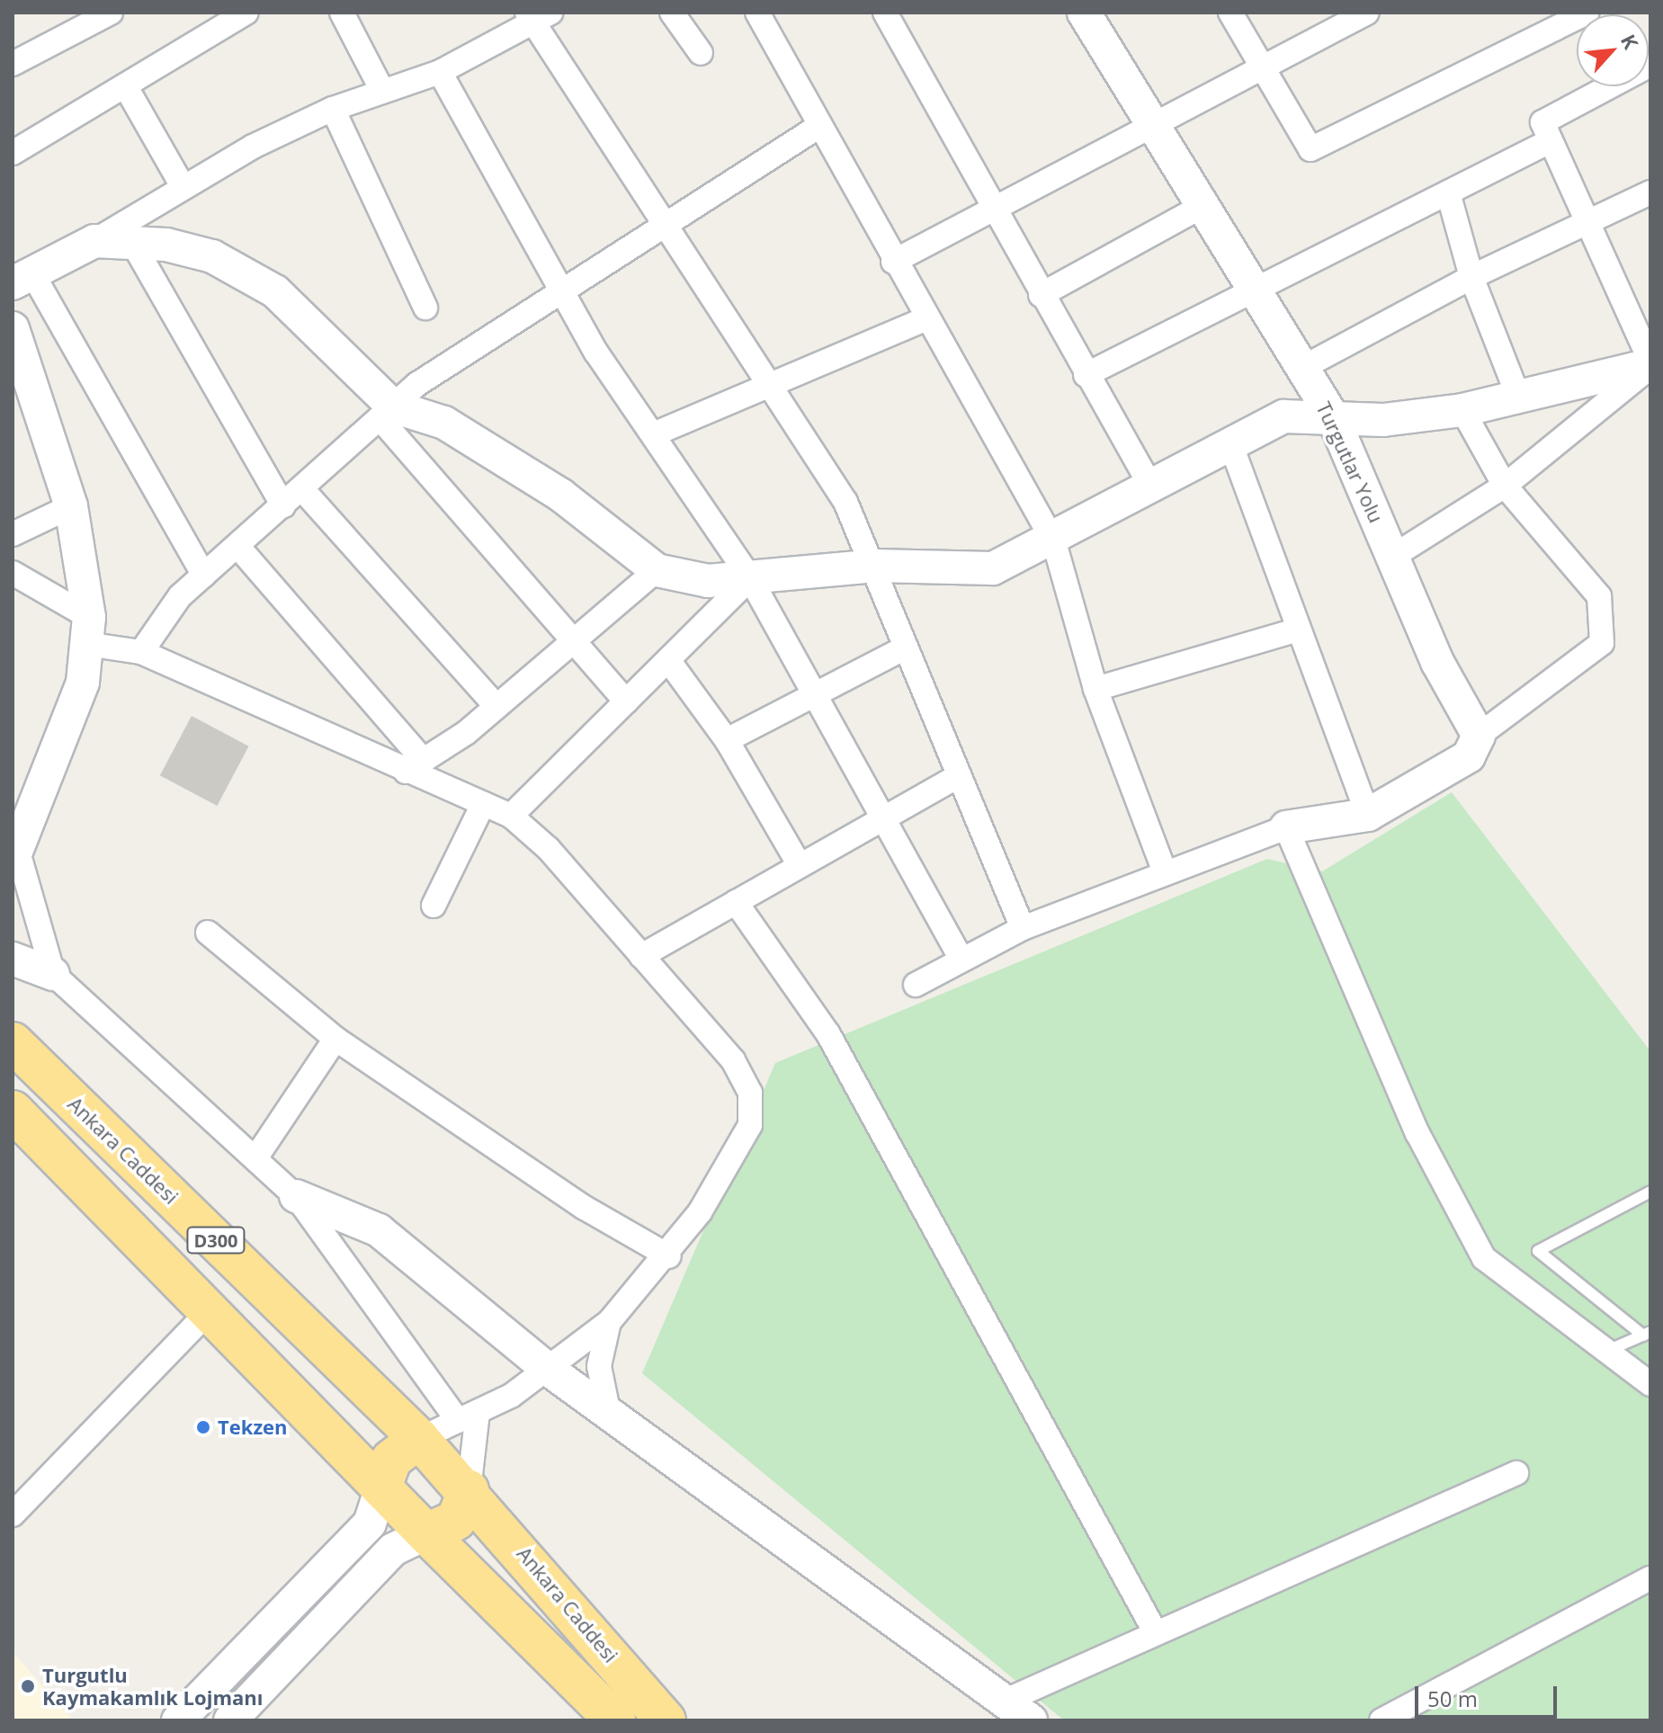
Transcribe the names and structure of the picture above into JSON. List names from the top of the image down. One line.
{"streets":{"highway":["Ankara Caddesi","D300"],"street":["Turgutlar Yolu"]},"places":["Tekzen","Turgutlu Kaymakamlık Lojmanı"],"scale_bar":"50 m","north":"top right"}
